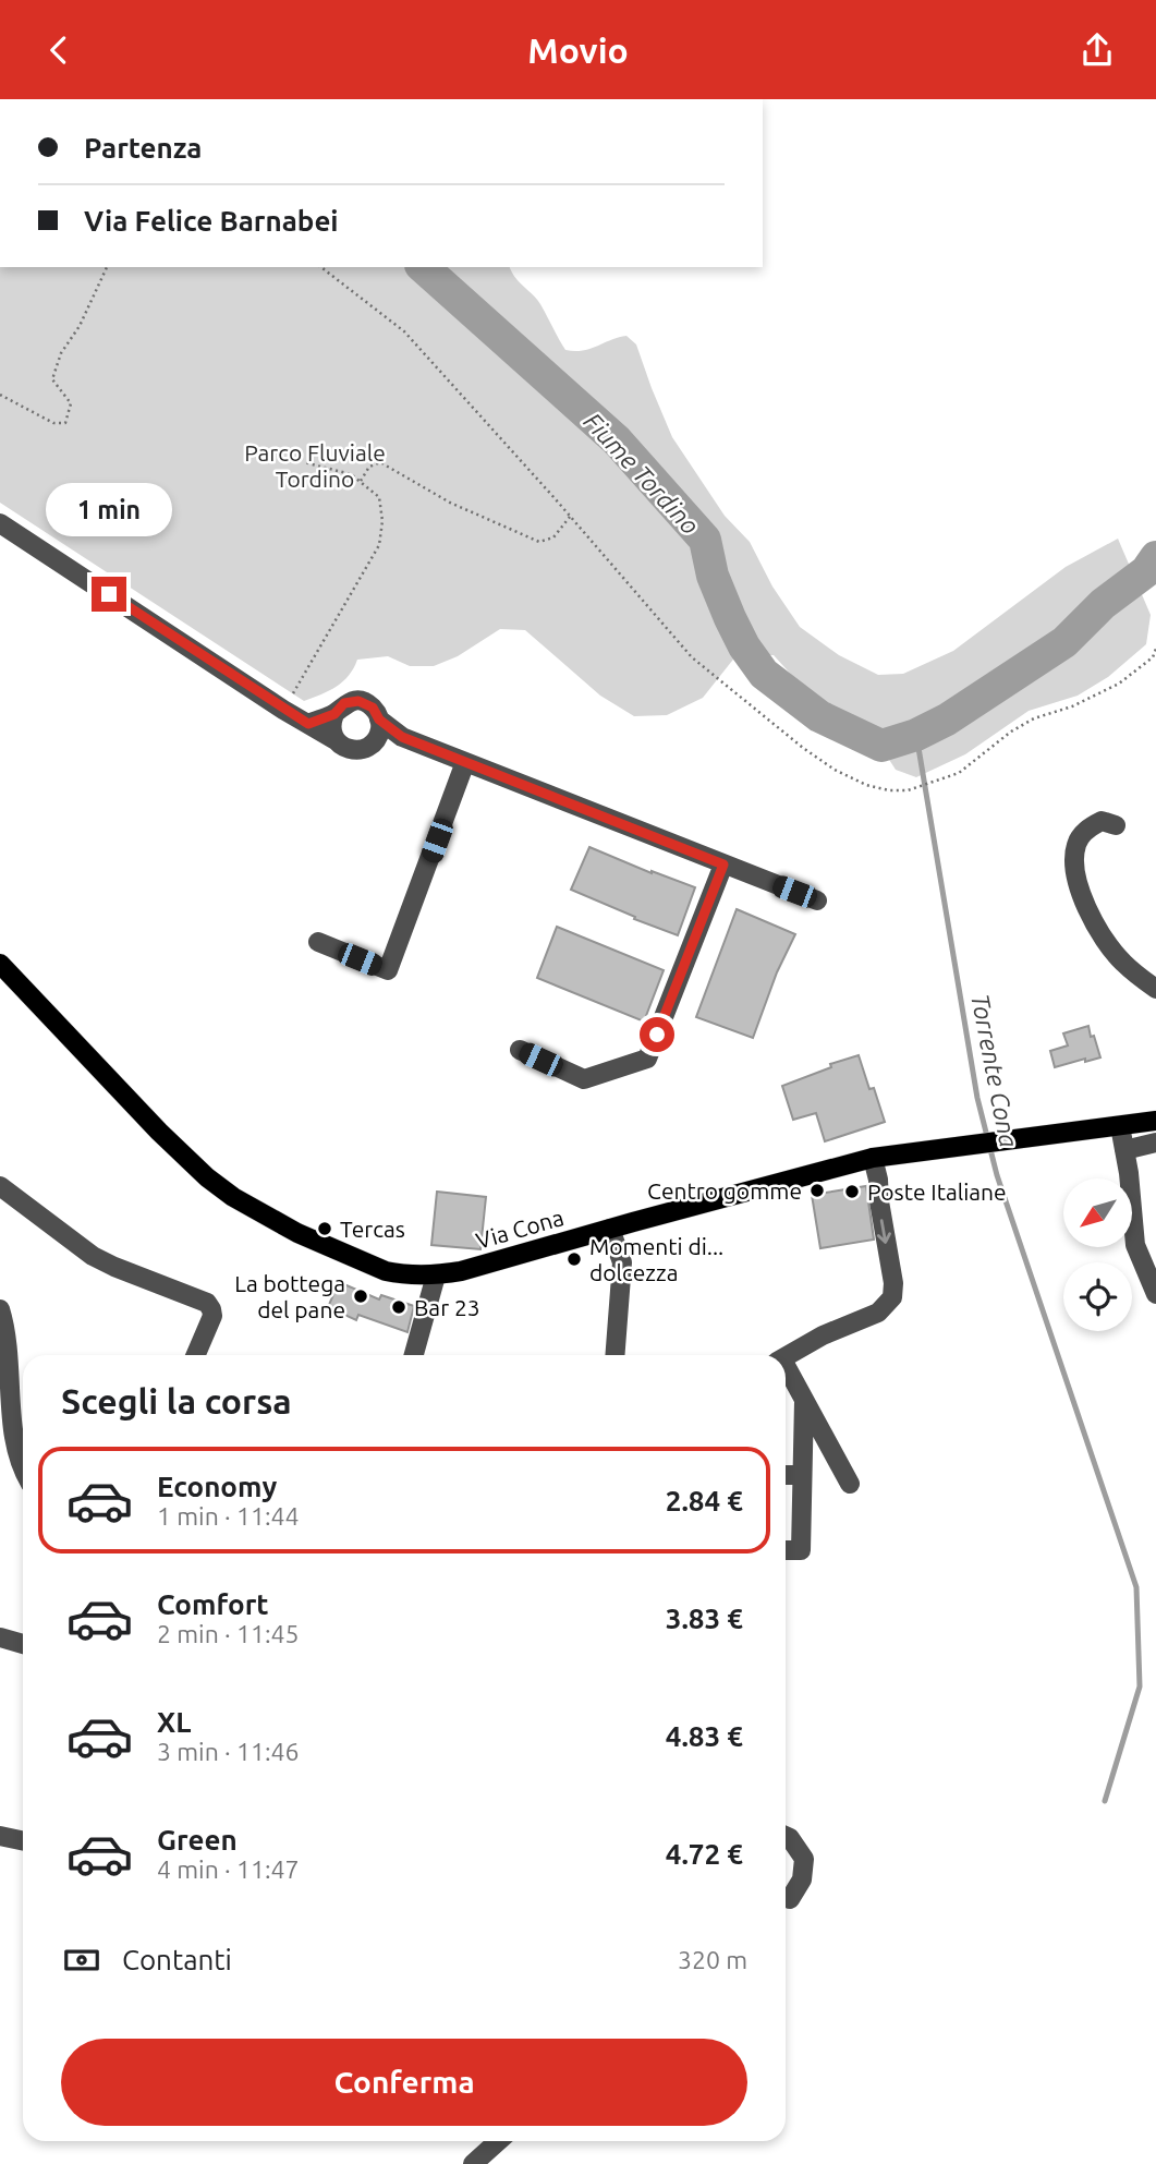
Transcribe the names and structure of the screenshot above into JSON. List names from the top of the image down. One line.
{"streets":{"main road":["Via Cona"]},"water":["Fiume Tordino","Torrente Cona"],"parks":["Parco Fluviale Tordino"],"places":["Centro gomme","Poste Italiane","Tercas","Momenti di... dolcezza","La bottega del pane","Bar 23"],"north":"bottom left","page":{"header":"Movio","banner":["Partenza","Via Felice Barnabei"],"bubble":"1 min","heading":"Scegli la corsa","list":[{"name":"Economy","note":"1 min · 11:44","value":"2.84 €"},{"name":"Comfort","note":"2 min · 11:45","value":"3.83 €"},{"name":"XL","note":"3 min · 11:46","value":"4.83 €"},{"name":"Green","note":"4 min · 11:47","value":"4.72 €"}],"pay":["Contanti","320 m"],"buttons":"Conferma"}}
